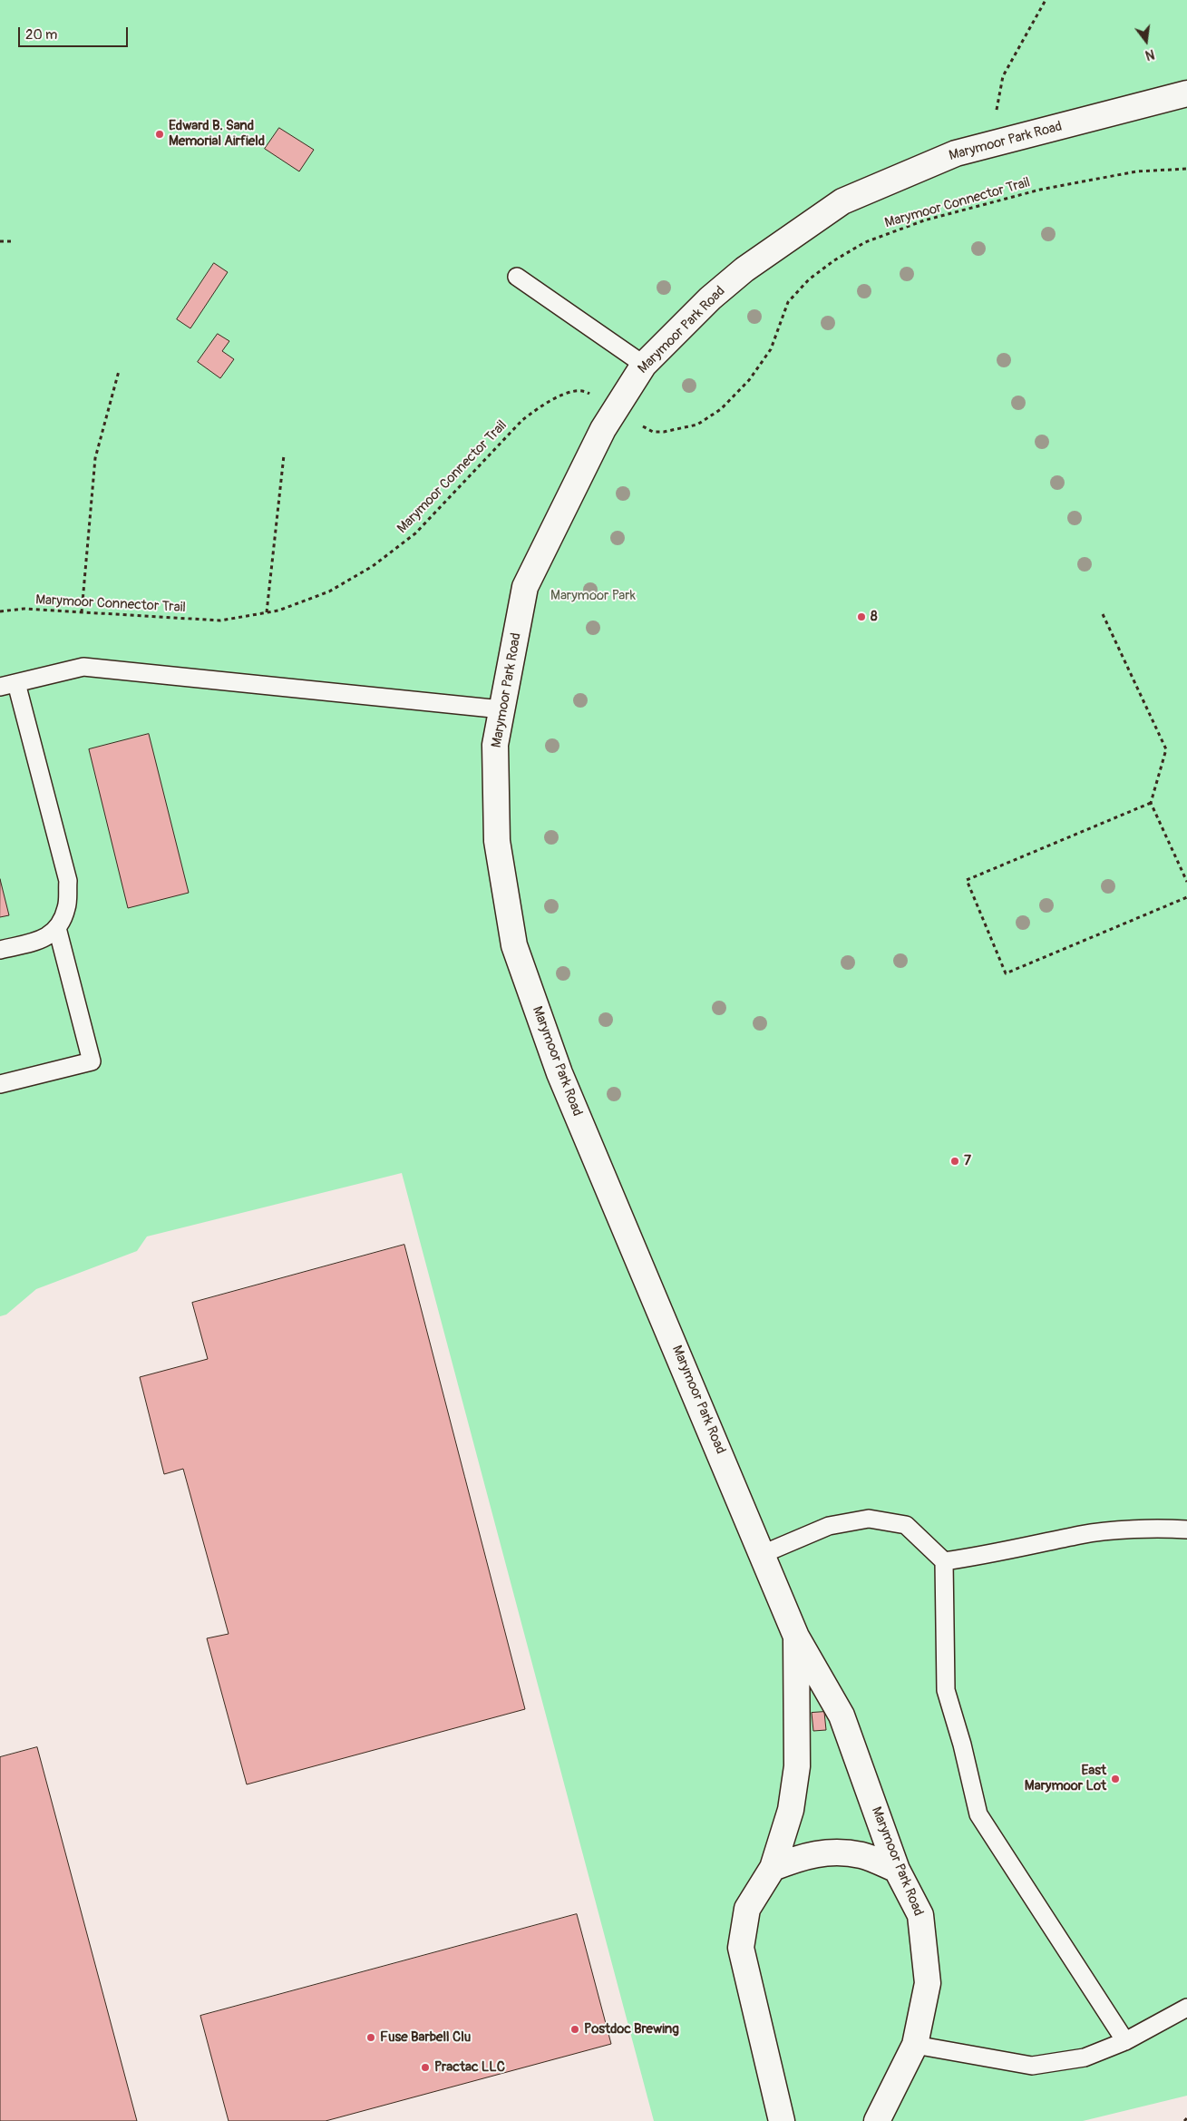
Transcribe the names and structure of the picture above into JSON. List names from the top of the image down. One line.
{"streets":{"street":["Marymoor Park Road"],"path":["Marymoor Connector Trail"]},"parks":["Marymoor Park"],"places":["Edward B. Sand Memorial Airfield","8","7","East Marymoor Lot","Postdoc Brewing","Fuse Barbell Clu","Practac LLC"],"scale_bar":"20 m","north":"bottom"}
